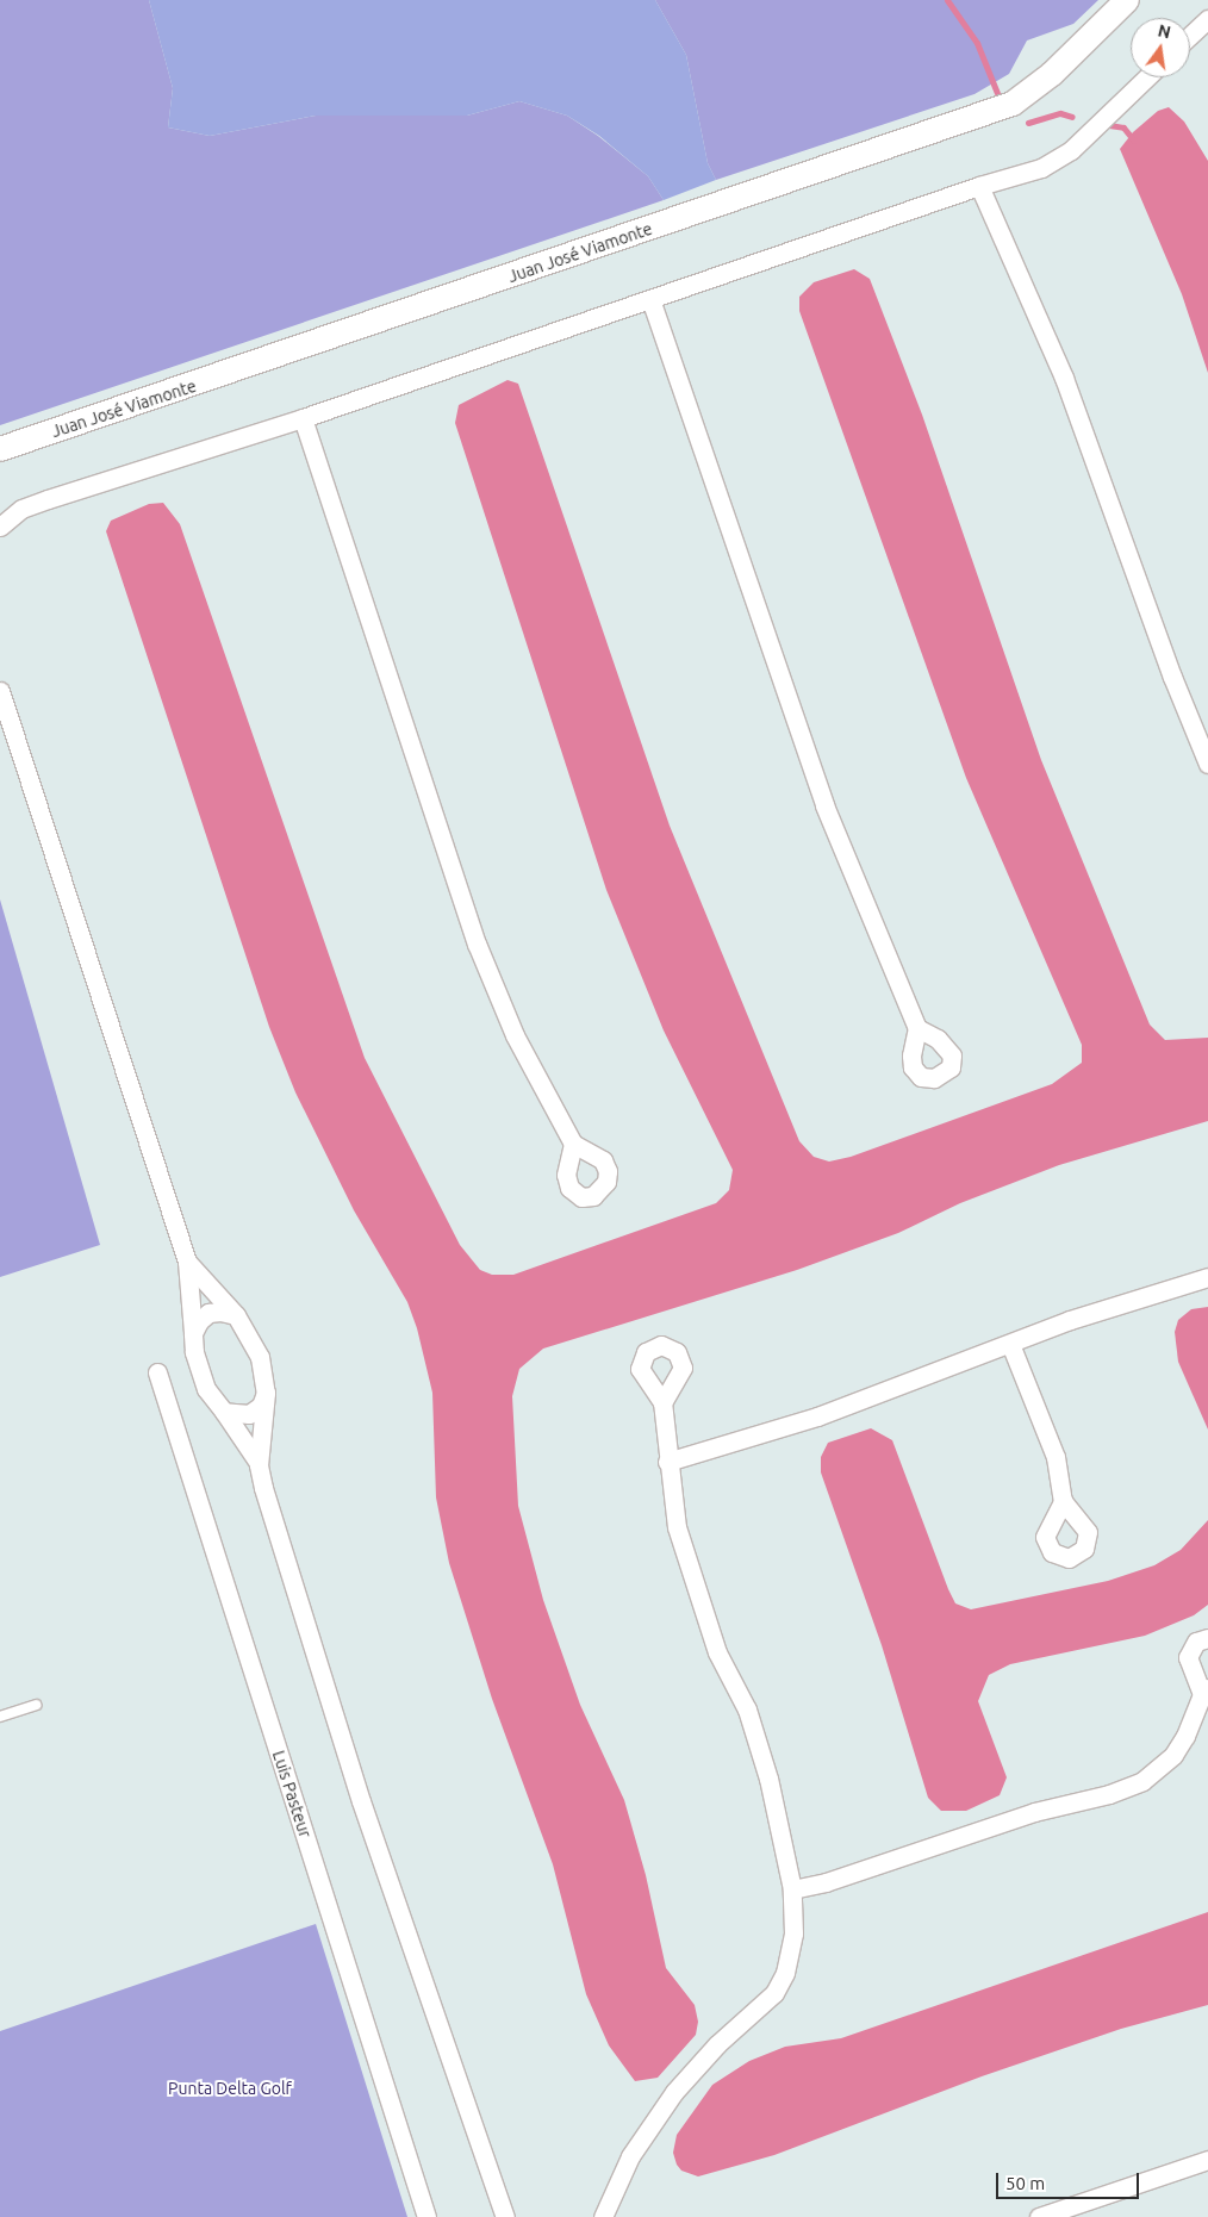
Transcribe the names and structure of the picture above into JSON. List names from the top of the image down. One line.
{"streets":{"street":["Juan José Viamonte","Luis Pasteur"]},"parks":["Punta Delta Golf"],"scale_bar":"50 m","north":"top"}
